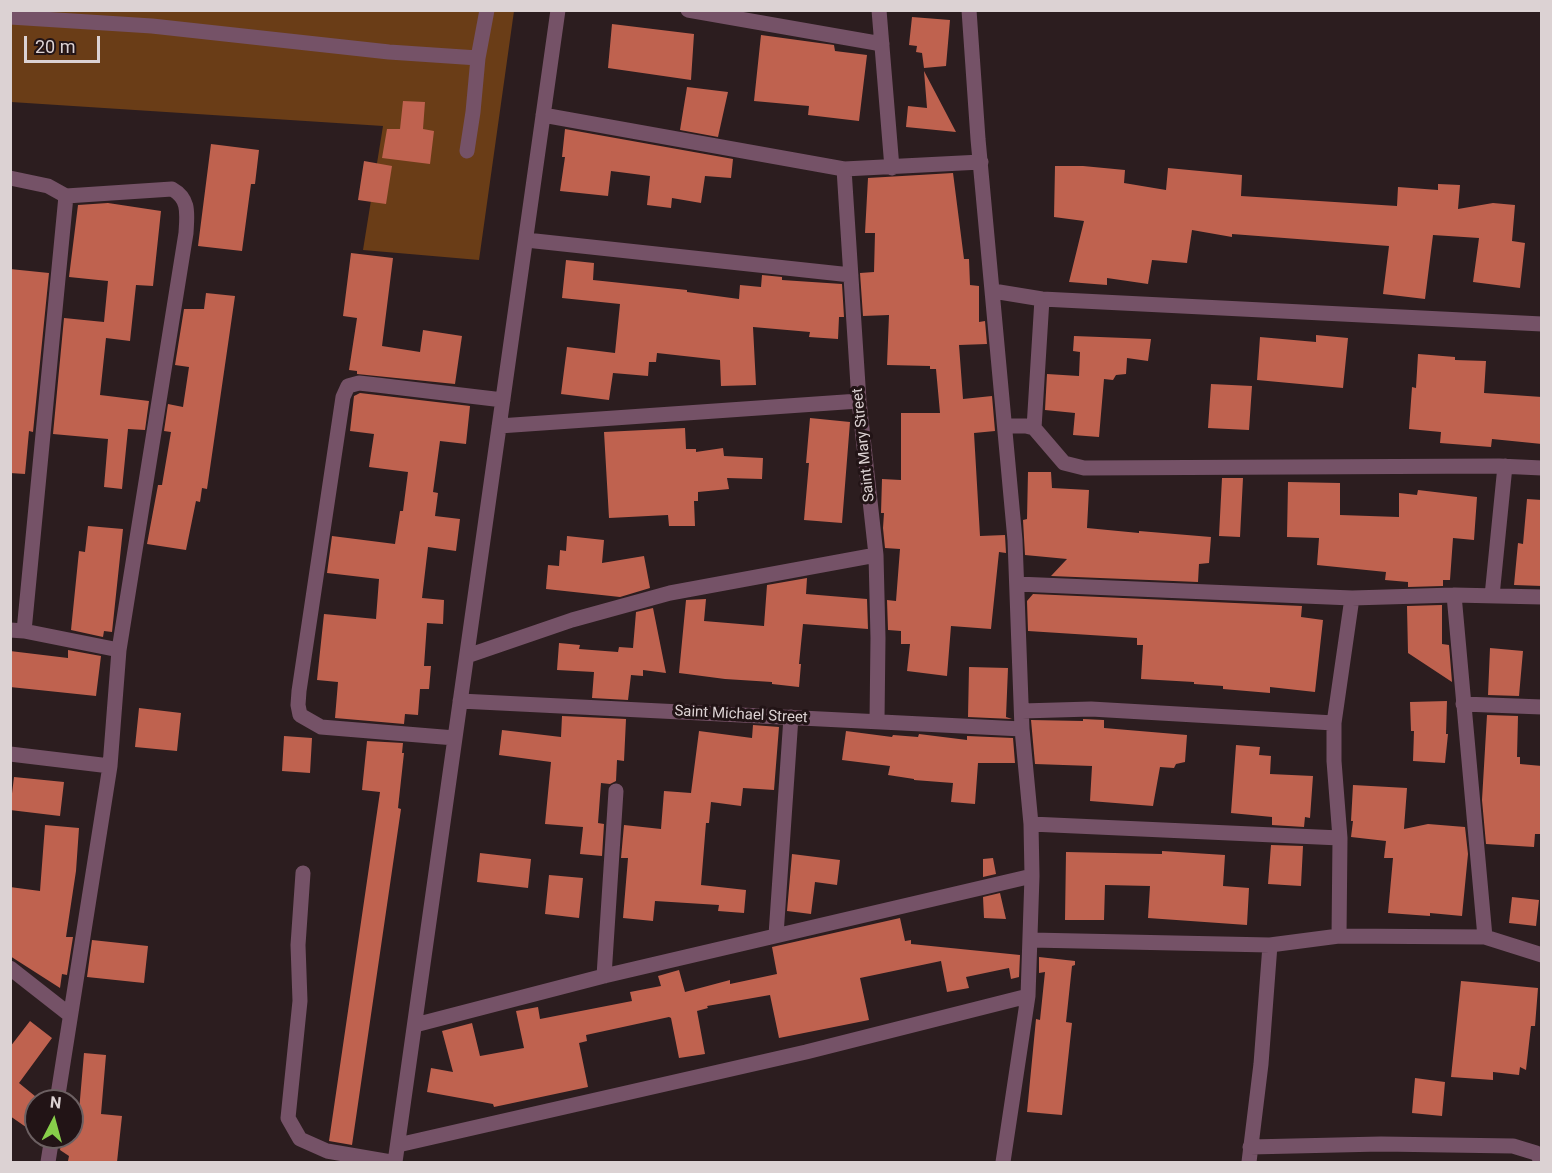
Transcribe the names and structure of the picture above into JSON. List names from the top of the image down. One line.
{"streets":{"street":["Saint Mary Street","Saint Michael Street"]},"crossings":[["Saint Mary Street","Saint Michael Street"]],"scale_bar":"20 m","north":"top"}
